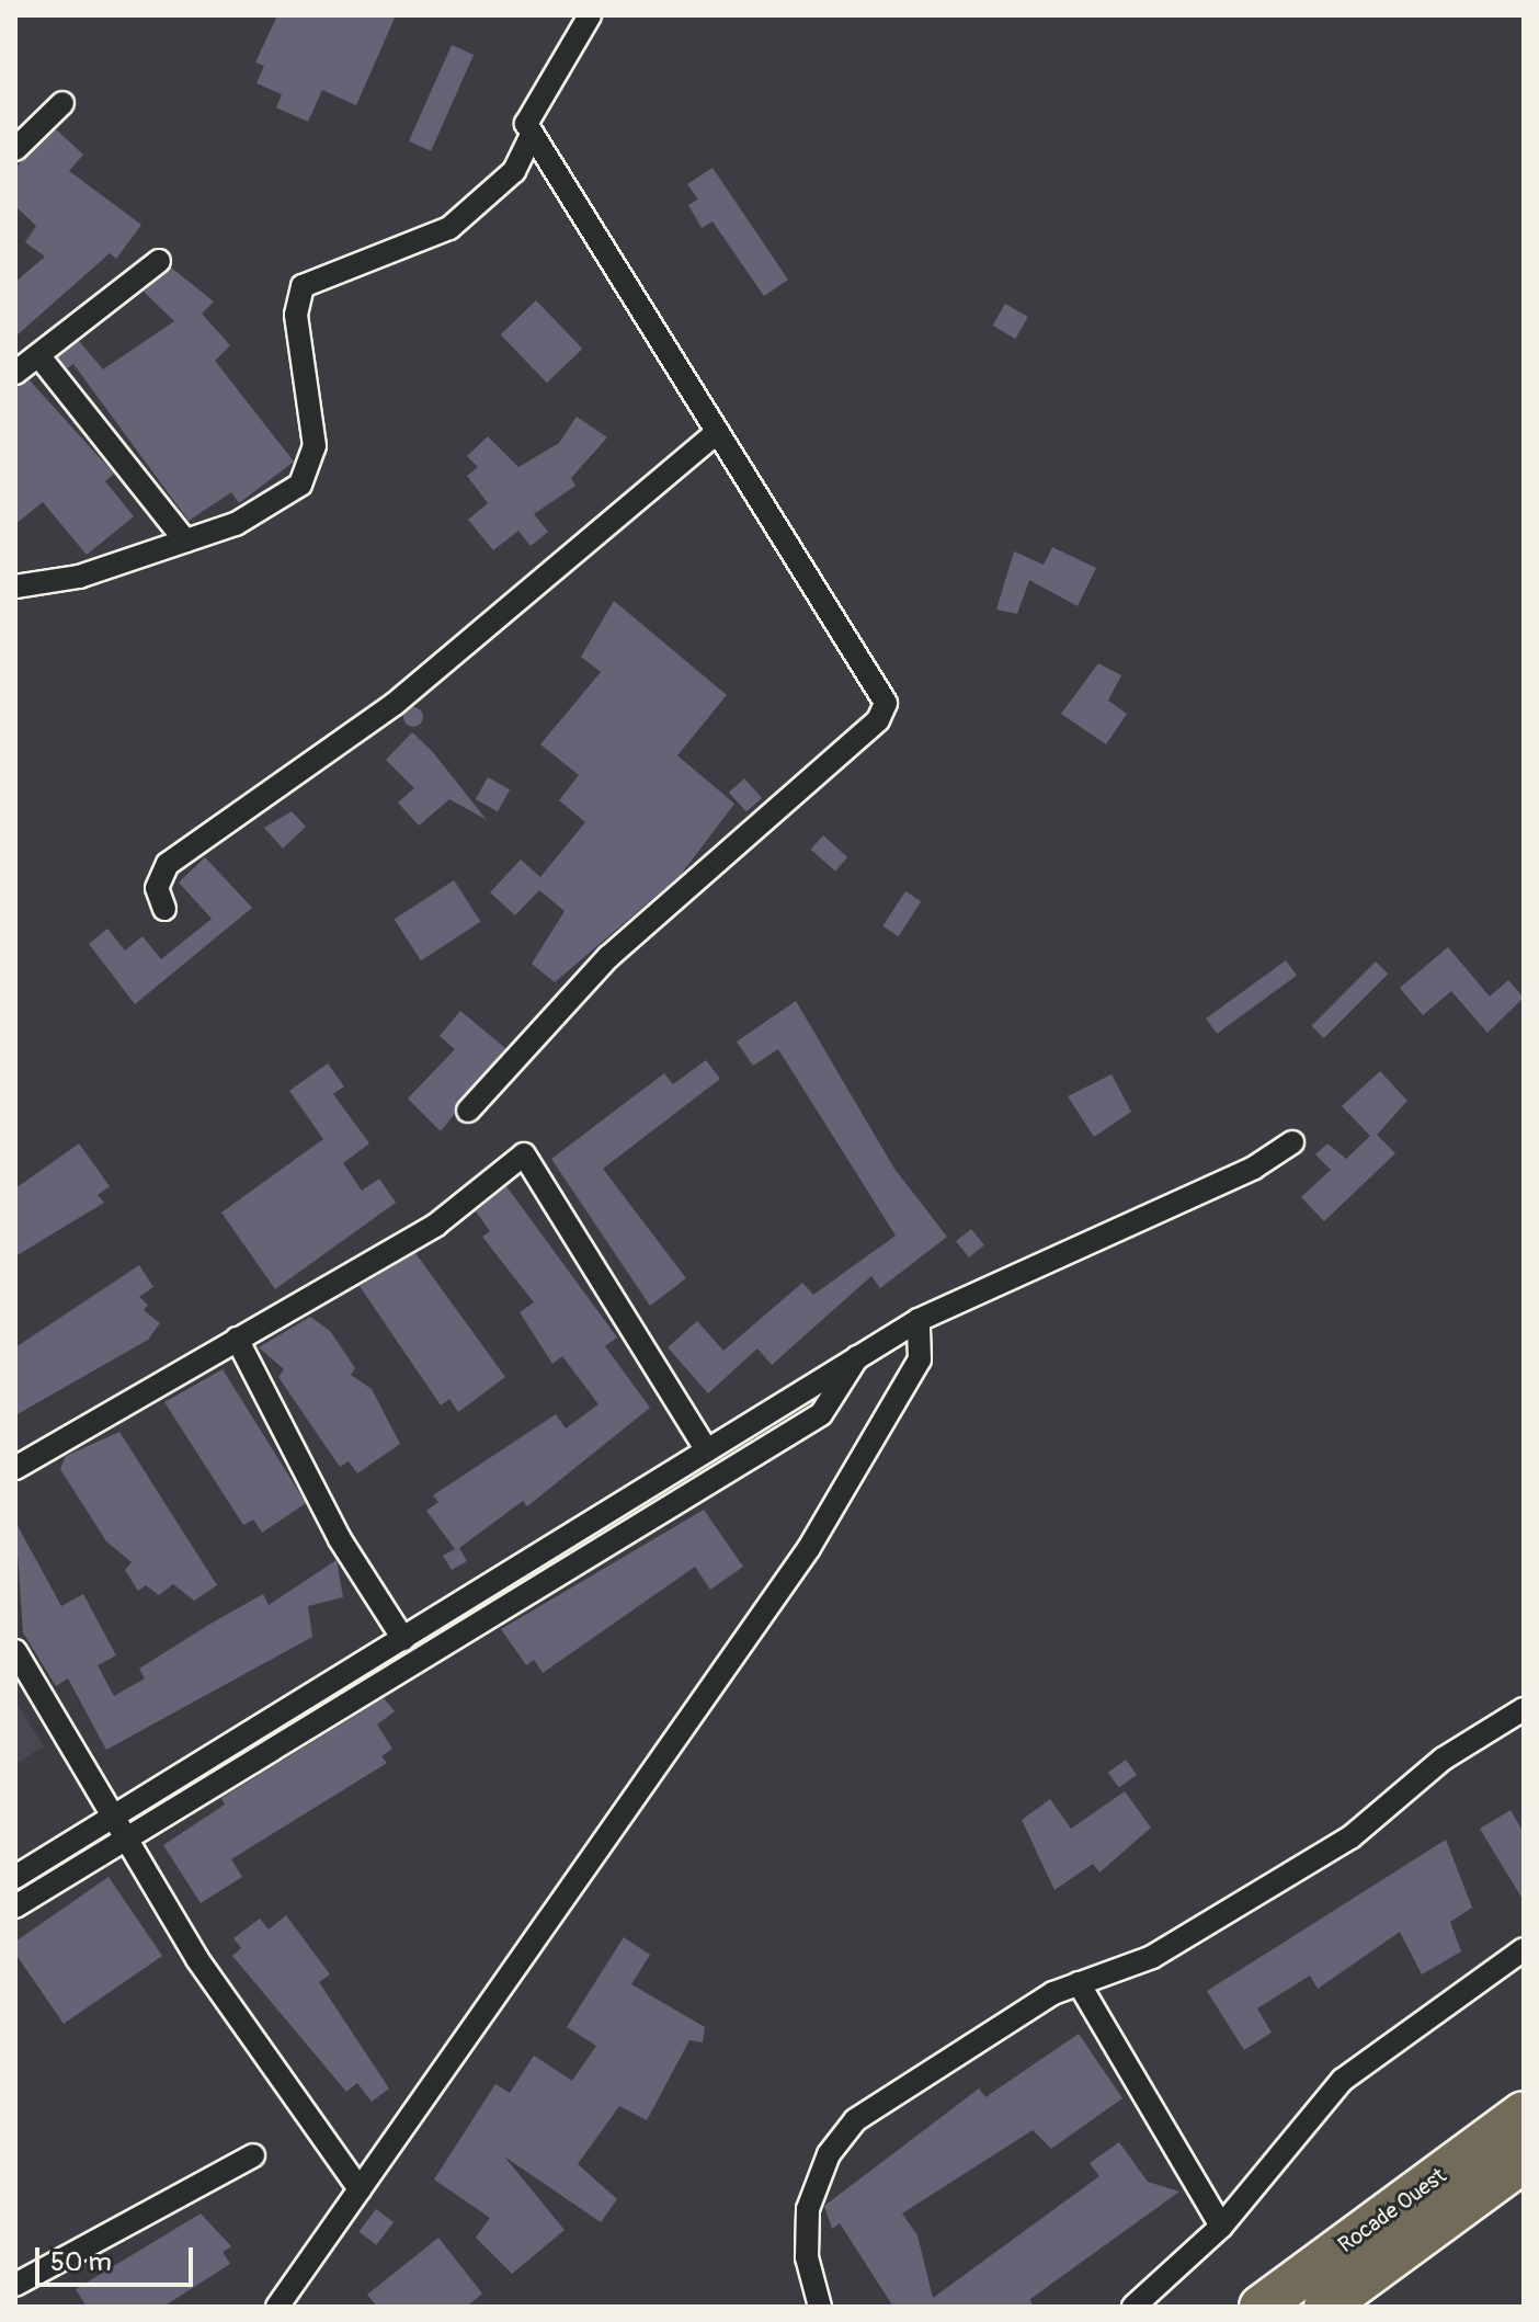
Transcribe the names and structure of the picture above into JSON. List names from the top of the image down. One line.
{"streets":{"highway":["Rocade Ouest"]},"scale_bar":"50 m"}
